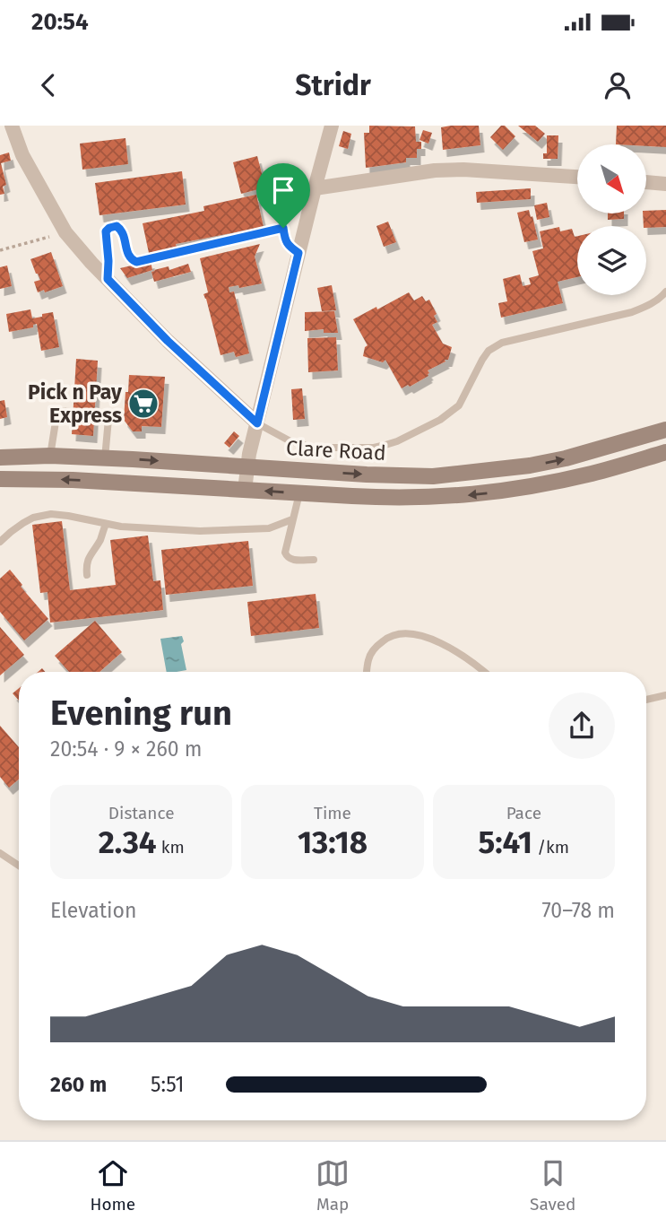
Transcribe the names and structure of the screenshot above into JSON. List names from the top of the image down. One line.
{"streets":{"street":["Clare Road"]},"places":{"supermarket":["Pick n Pay Express"]},"north":"bottom right","page":{"status":"20:54","header":"Stridr","heading":["Evening run","20:54 · 9 × 260 m"],"stats":[["Distance","2.34 km"],["Time","13:18"],["Pace","5:41 /km"]],"chart":["Elevation","70–78 m"],"list":[{"name":"260 m","note":"5:51"}],"tabs":["Home","Map","Saved"]}}
